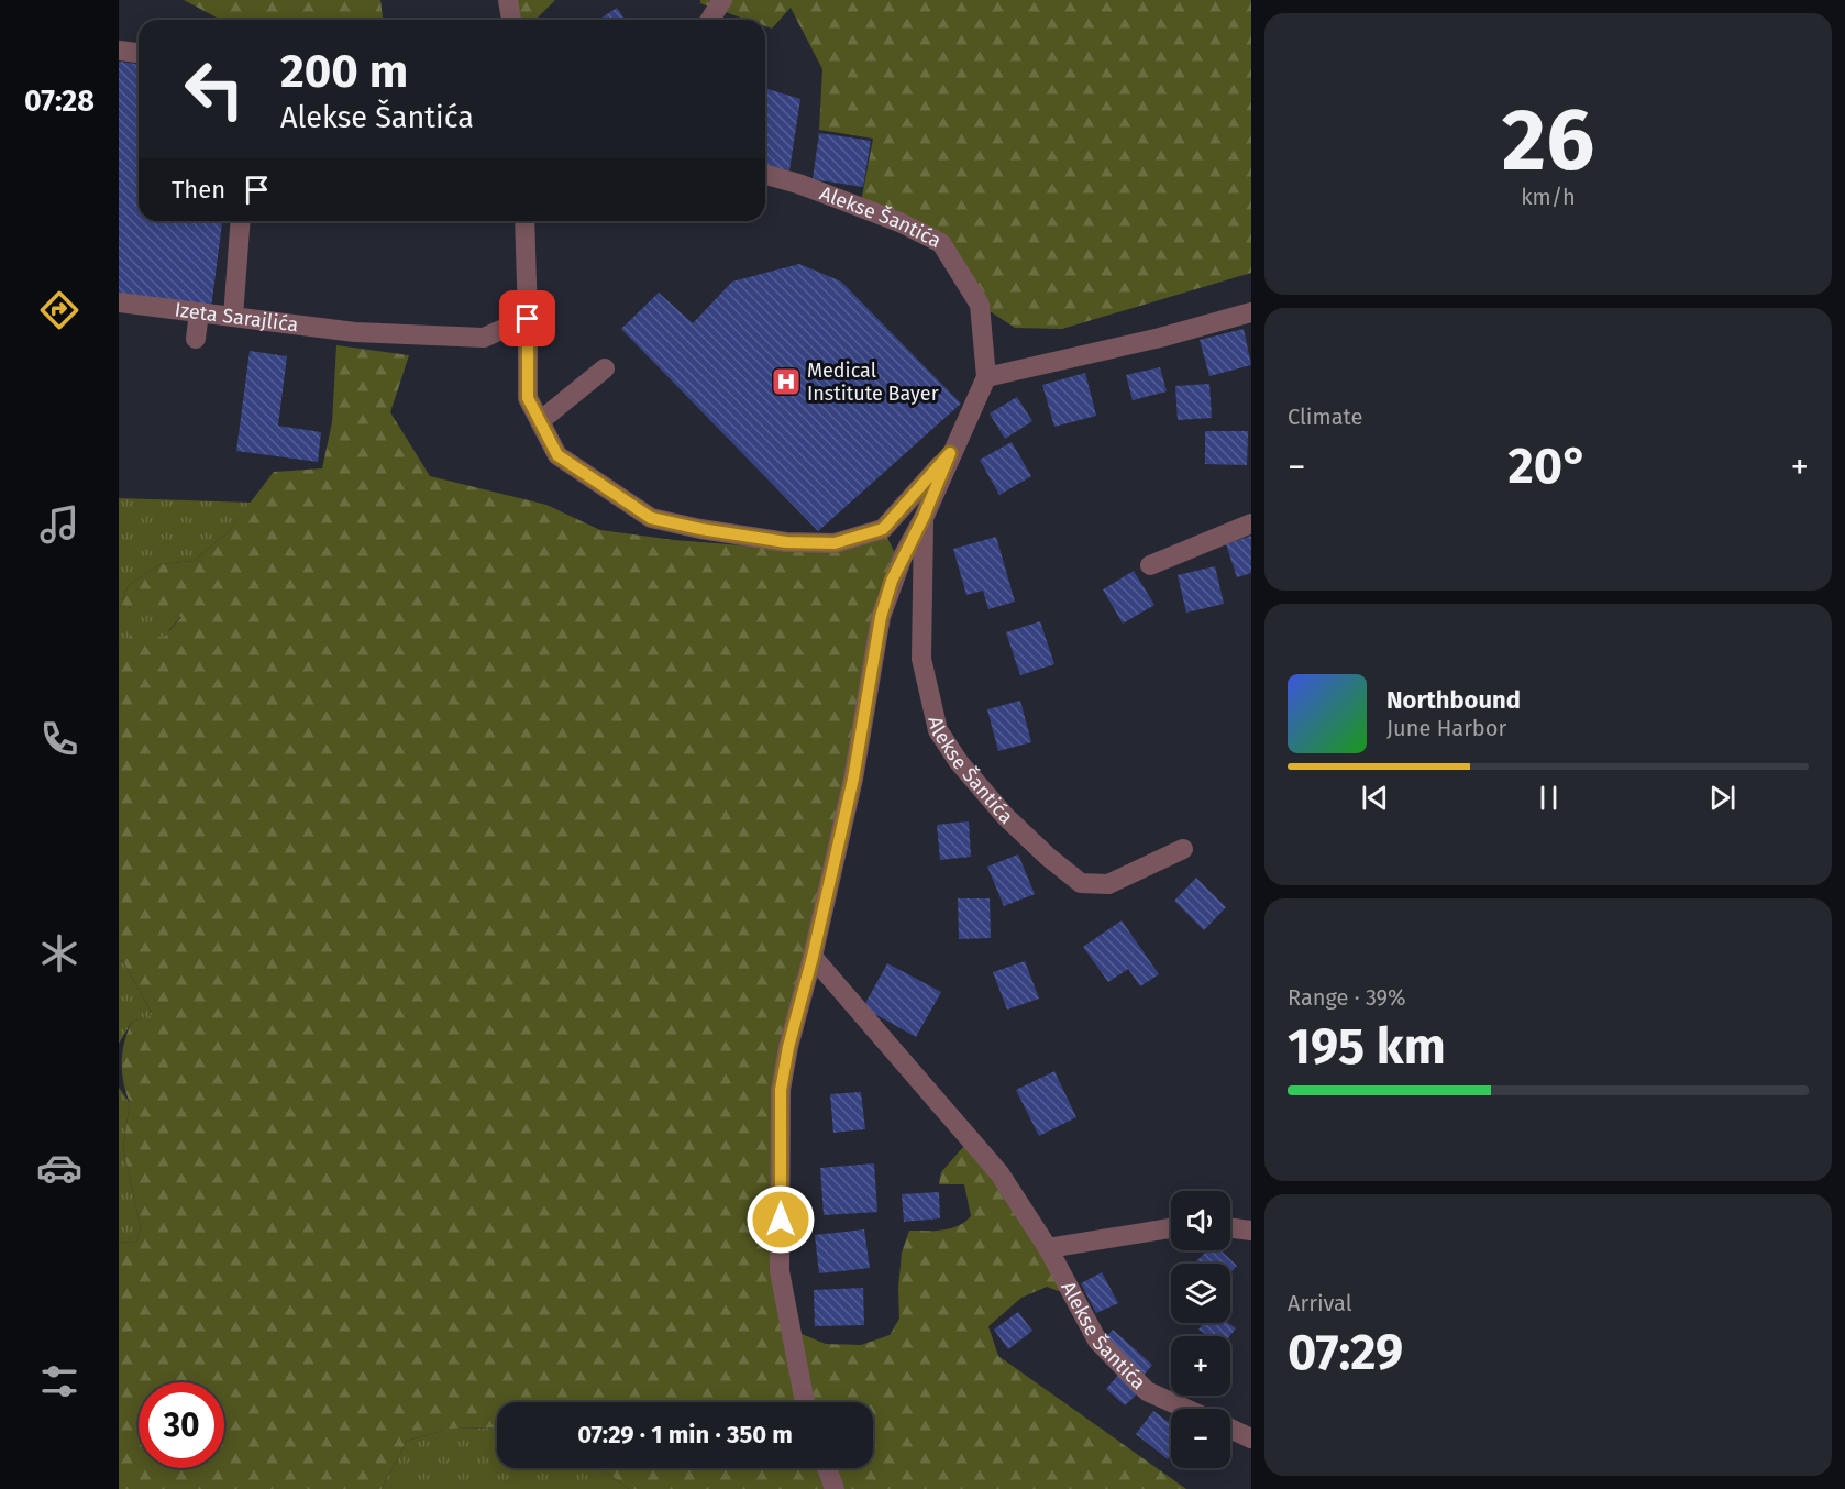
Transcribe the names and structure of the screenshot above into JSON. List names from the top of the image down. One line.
{"streets":{"street":["Alekse Šantića","Izeta Sarajlića"]},"crossings":[["Alekse Šantića","Izeta Sarajlića"]],"places":{"hospital":["Medical Institute Bayer"]},"page":{"tabs":"07:28","tile":[["26","km/h"],"Climate",["Range · 39%","195 km"],["Arrival","07:29"]],"turn":["200 m","Alekse Šantića"],"then":"Then","heat":["−","20°","+"],"song":["Northbound","June Harbor"],"map_buttons":["+","−"],"limit":"30","trip":"07:29 · 1 min · 350 m"}}
